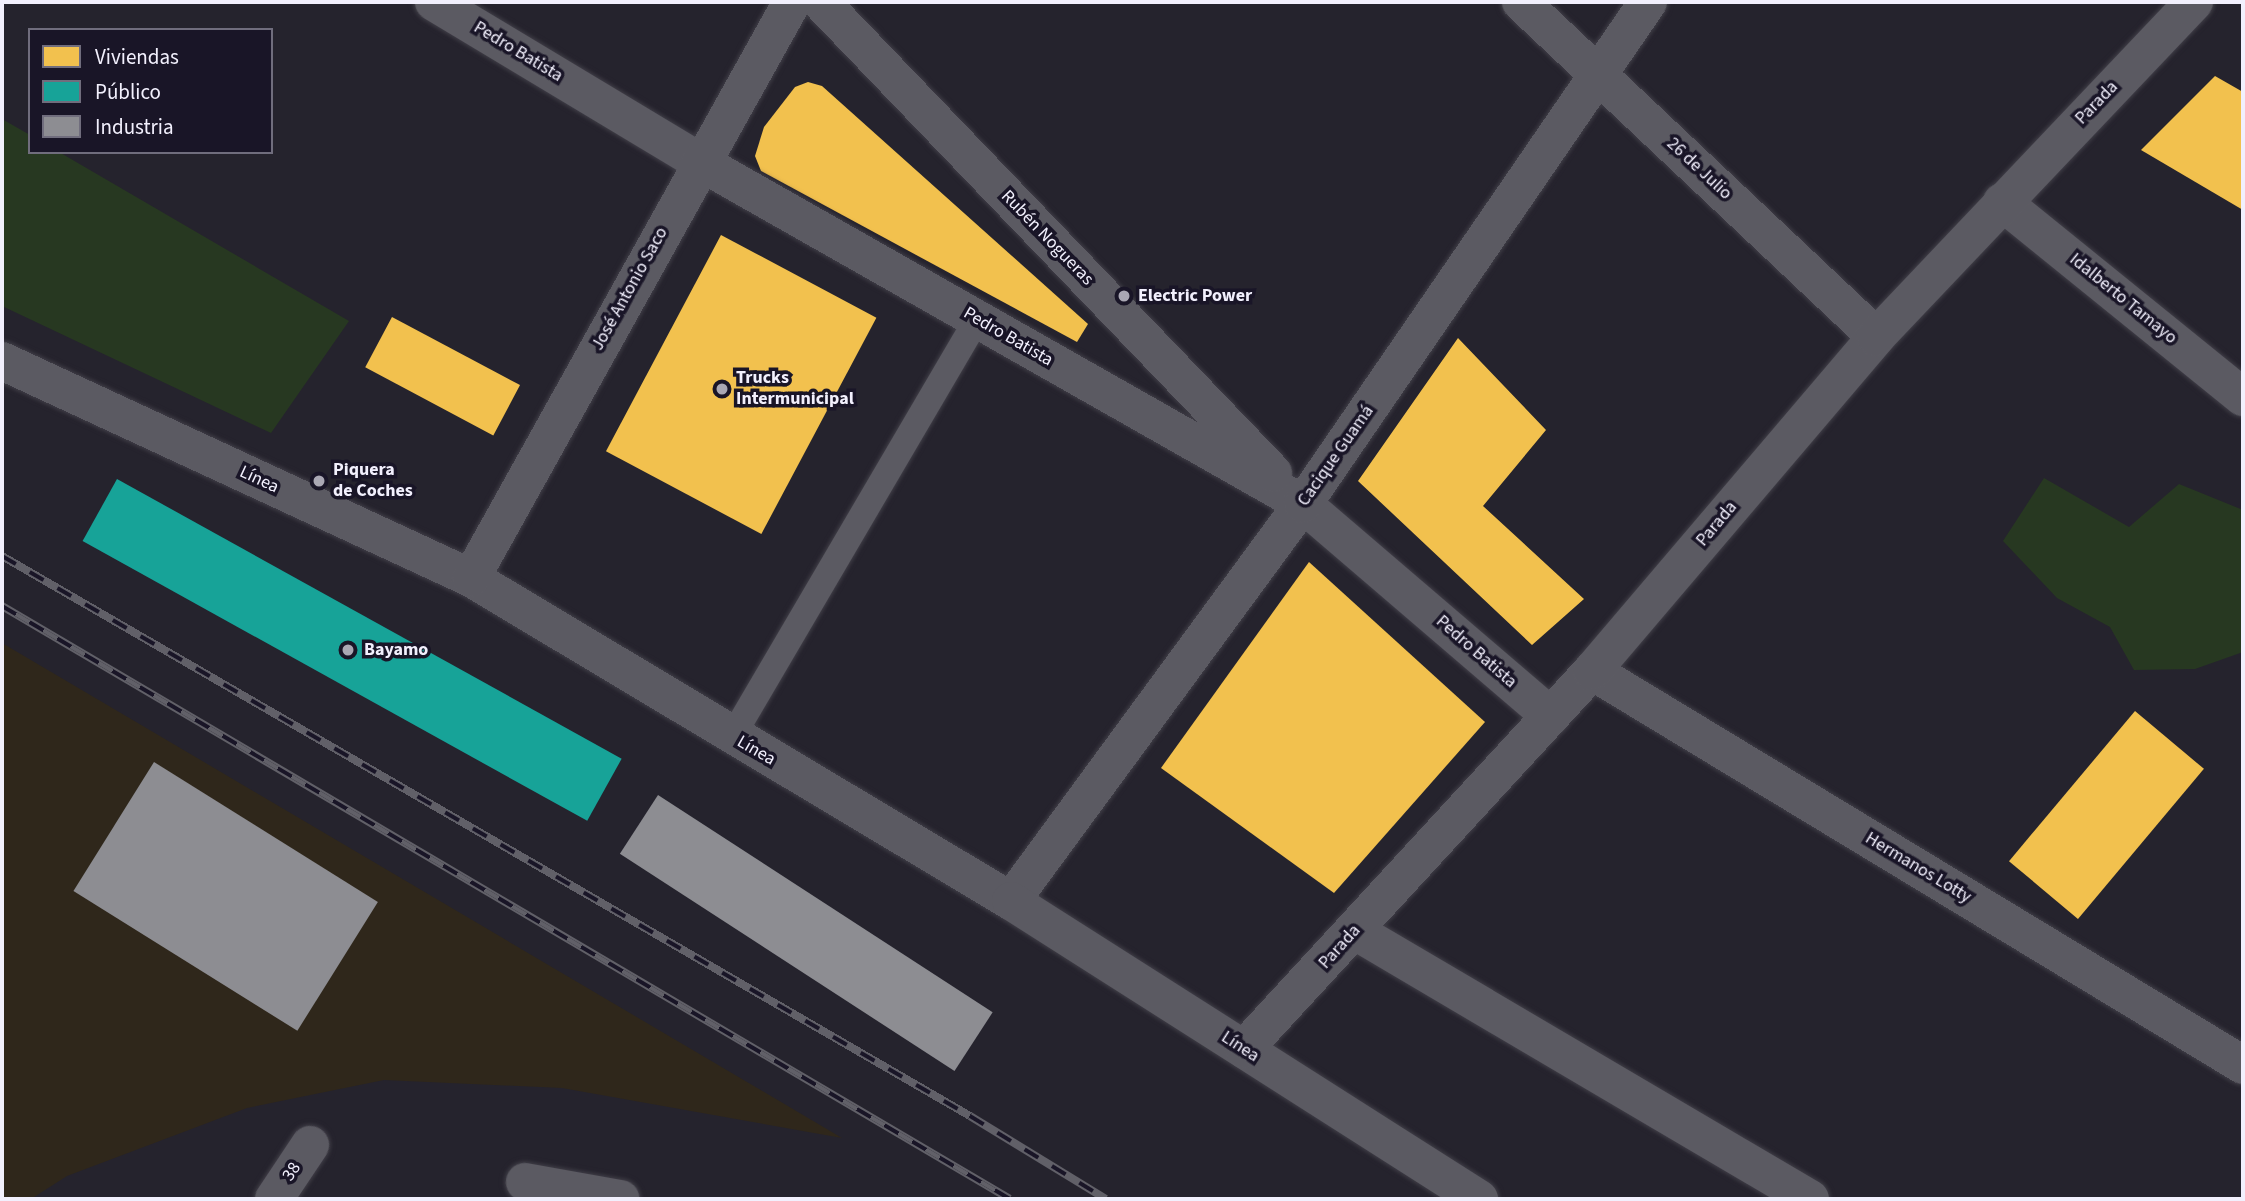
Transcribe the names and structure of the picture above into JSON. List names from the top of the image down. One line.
{"streets":{"street":["Pedro Batista","Parada","26 de Julio","Rubén Nogueras","José Antonio Saco","Idalberto Tamayo","Cacique Guamá","Línea","Hermanos Lotty","38"]},"crossings":[["Pedro Batista","Parada"],["Pedro Batista","Rubén Nogueras"],["Pedro Batista","José Antonio Saco"],["Pedro Batista","Cacique Guamá"],["Parada","26 de Julio"],["Parada","Idalberto Tamayo"],["Parada","Línea"],["Parada","Hermanos Lotty"],["26 de Julio","Cacique Guamá"],["Rubén Nogueras","Cacique Guamá"],["José Antonio Saco","Línea"],["Cacique Guamá","Línea"]],"places":["Electric Power","Trucks Intermunicipal","Piquera de Coches","Bayamo"],"legend":["Viviendas","Público","Industria"]}
